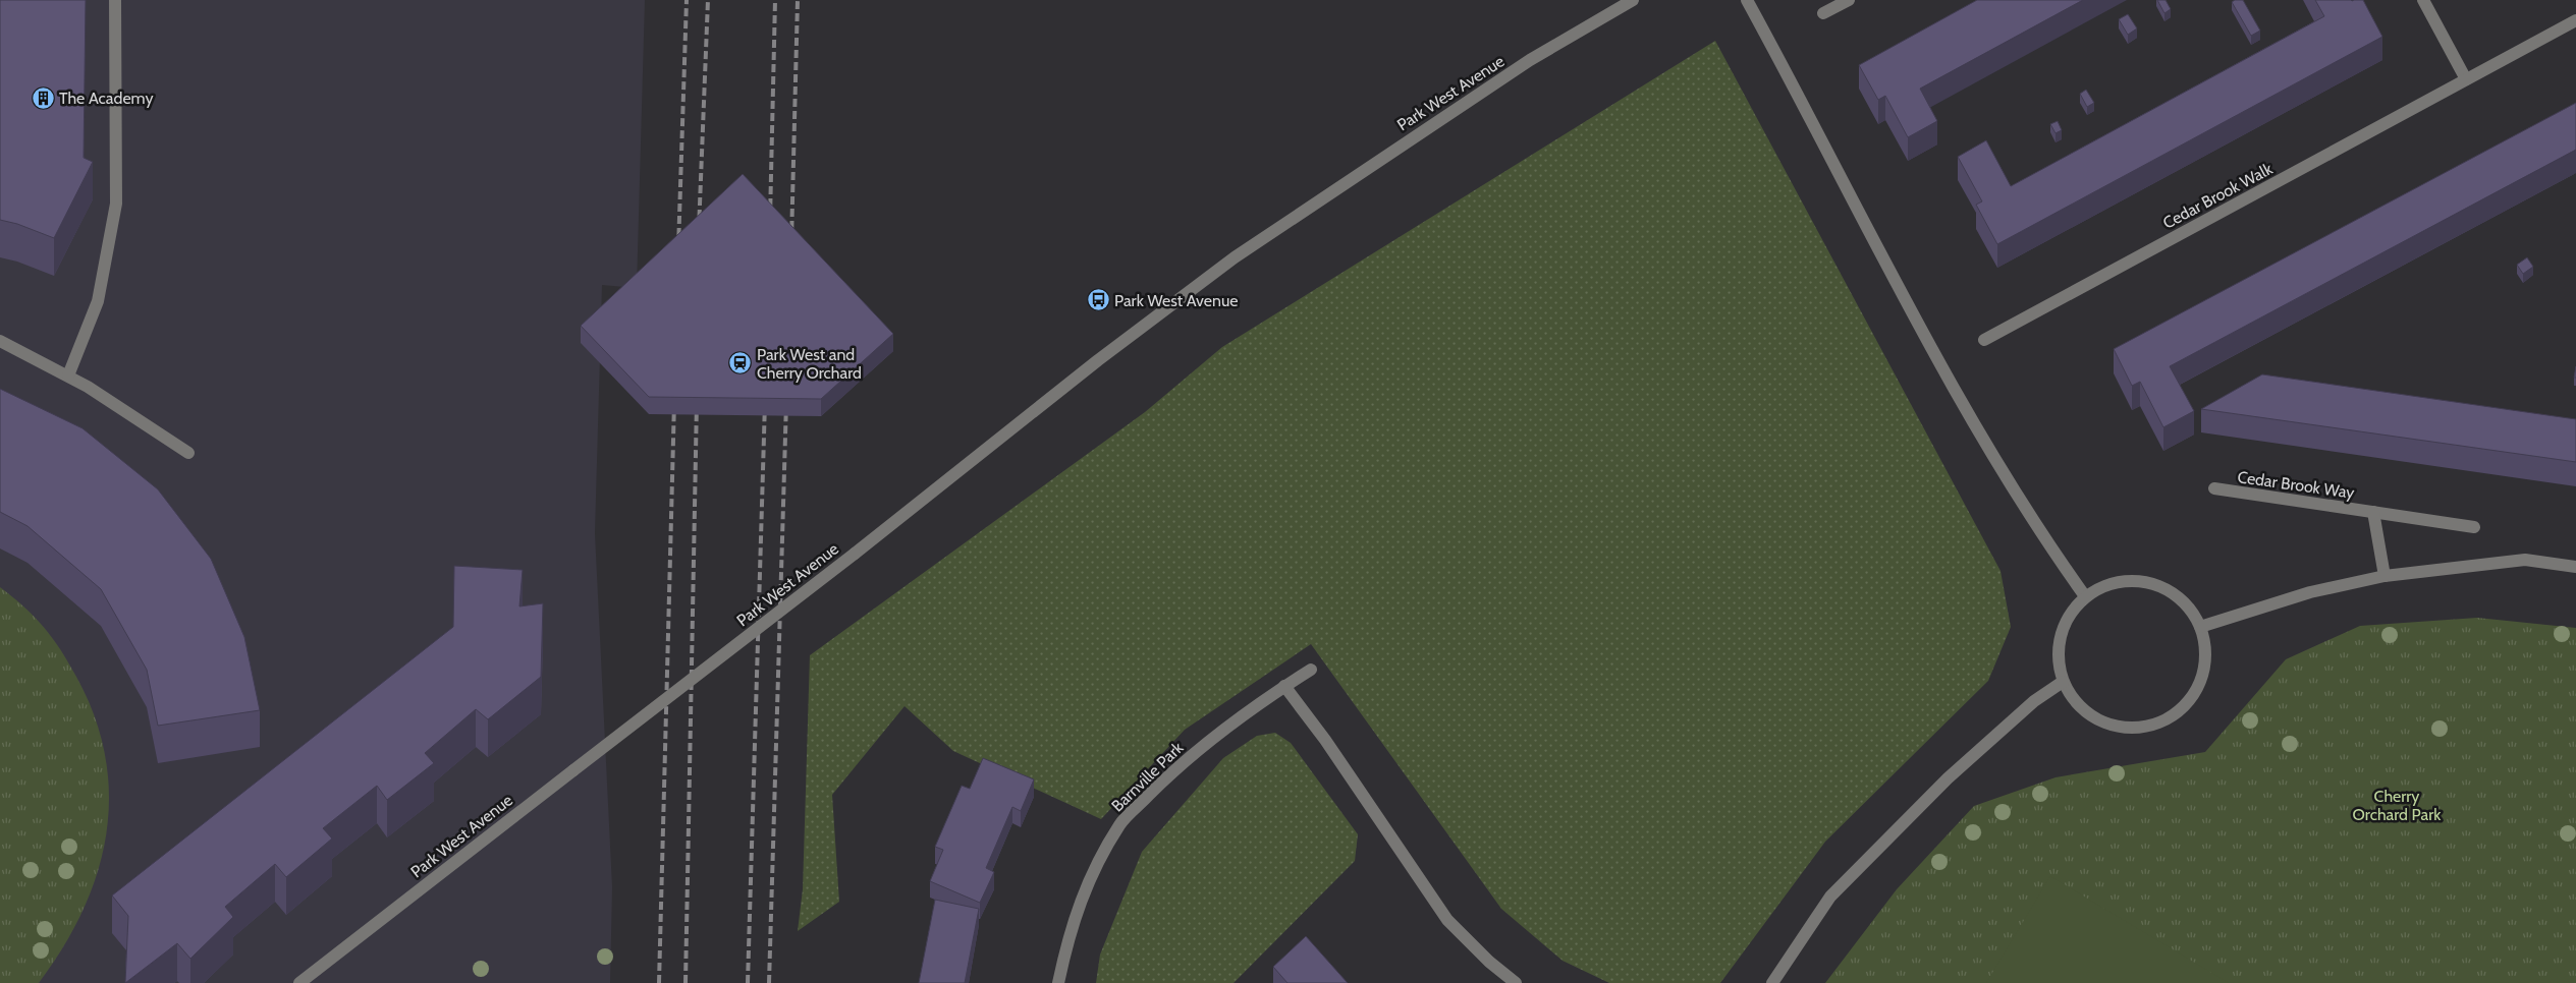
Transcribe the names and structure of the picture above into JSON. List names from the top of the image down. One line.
{"streets":{"street":["Park West Avenue","Cedar Brook Walk","Cedar Brook Way","Barnville Park"]},"parks":["Cherry Orchard Park"],"places":{"building":["The Academy"],"bus stop":["Park West Avenue"],"station":["Park West and Cherry Orchard"]}}
